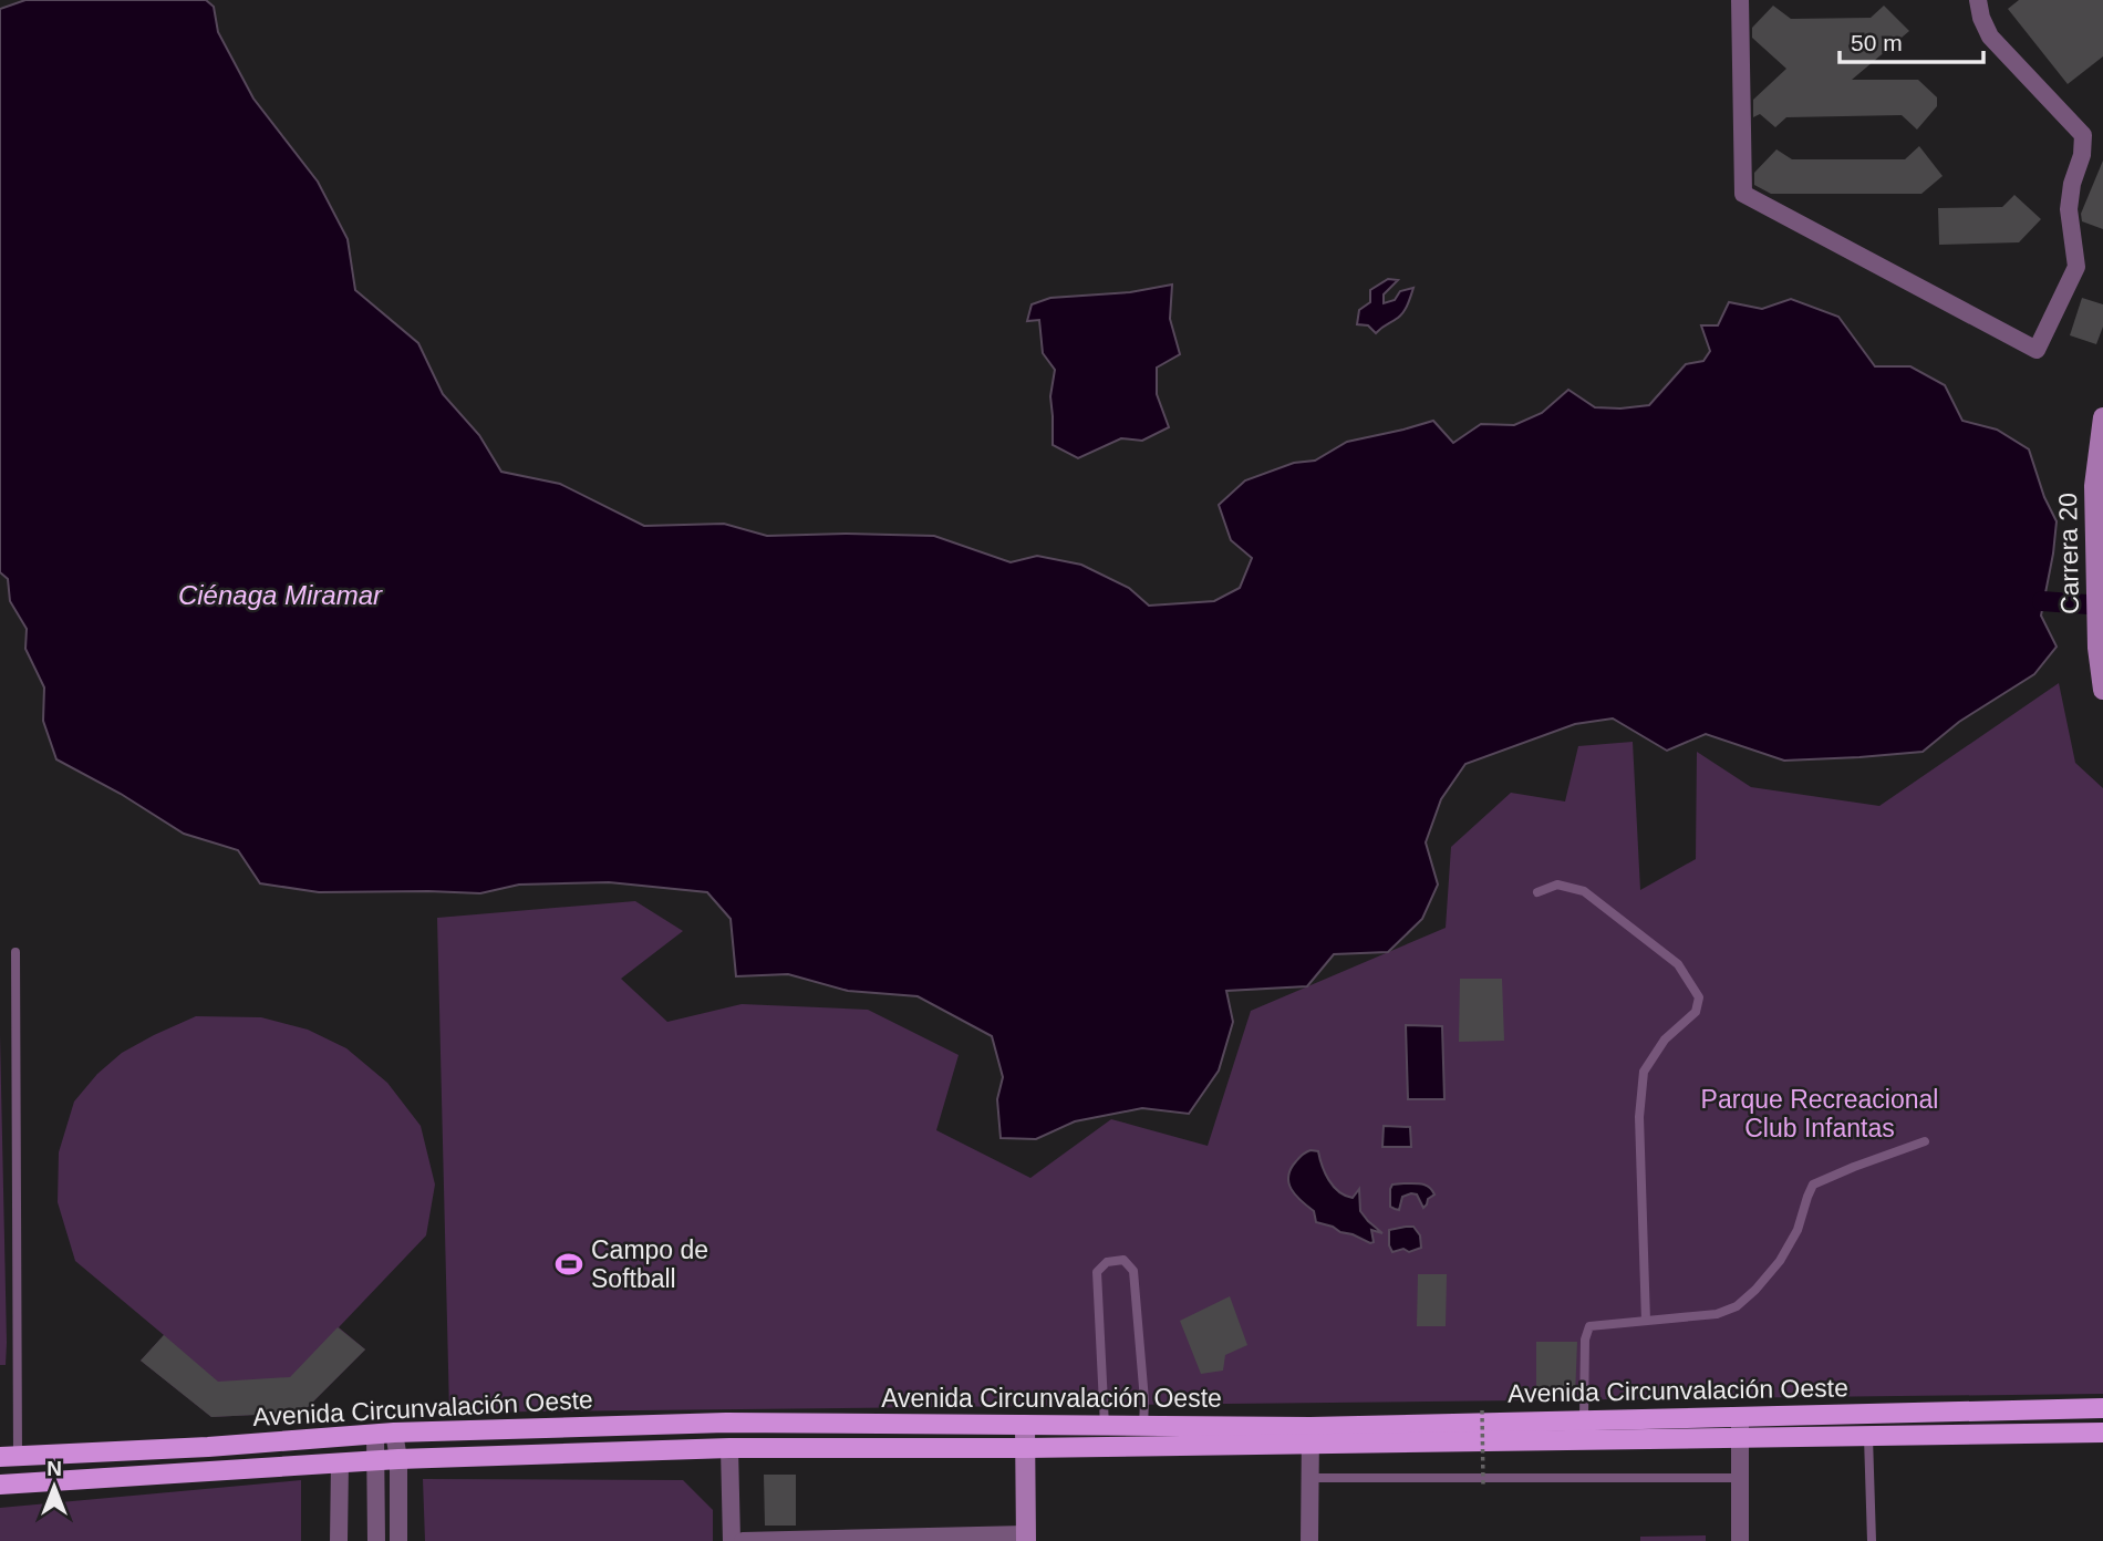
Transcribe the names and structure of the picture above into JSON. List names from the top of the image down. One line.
{"streets":{"main road":["Avenida Circunvalación Oeste"],"street":["Carrera 20"]},"water":["Ciénaga Miramar"],"parks":["Parque Recreacional Club Infantas"],"places":{"sports":["Campo de Softball"]},"scale_bar":"50 m","north":"top"}
